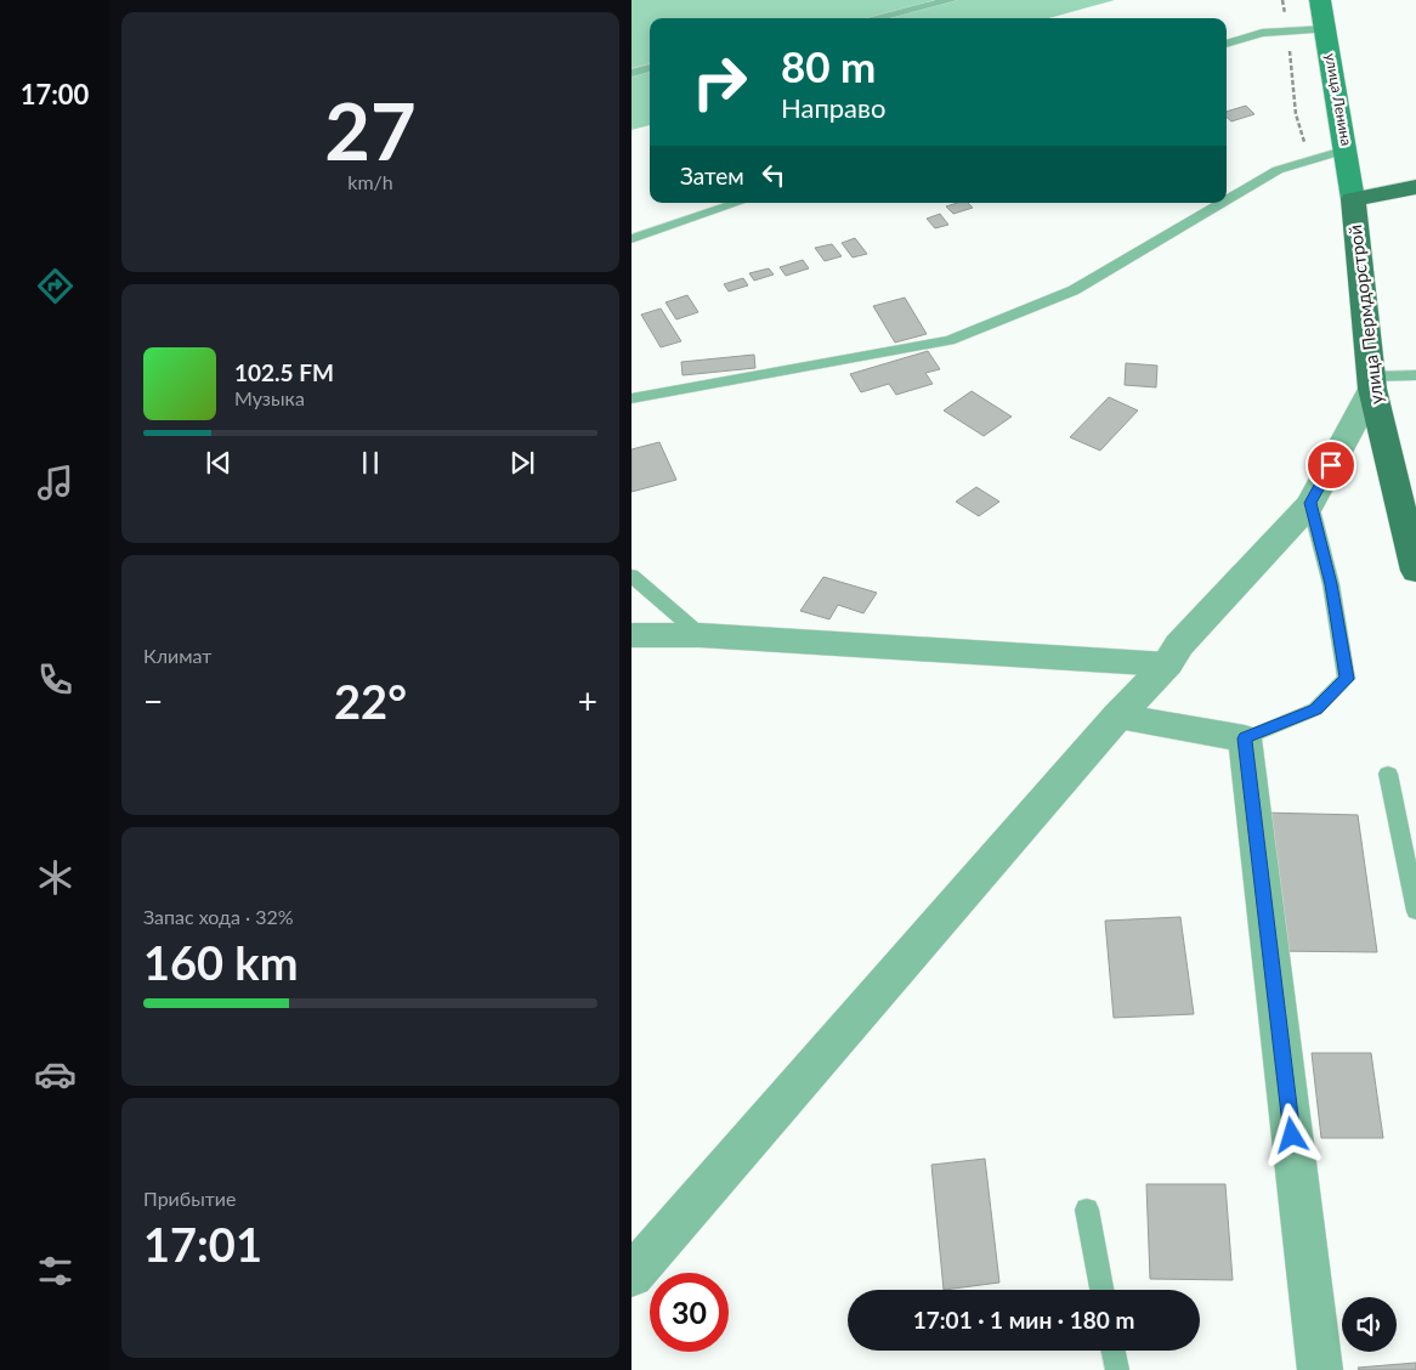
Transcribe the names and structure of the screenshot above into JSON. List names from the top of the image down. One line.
{"streets":{"main road":["улица Ленина","улица Пермдорстрой"]},"crossings":[["улица Ленина","улица Пермдорстрой"]],"page":{"tabs":"17:00","tile":[["27","km/h"],"Климат",["Запас хода · 32%","160 km"],["Прибытие","17:01"]],"turn":["80 m","Направо"],"then":"Затем","song":["102.5 FM","Музыка"],"heat":["−","22°","+"],"limit":"30","trip":"17:01 · 1 мин · 180 m"}}
